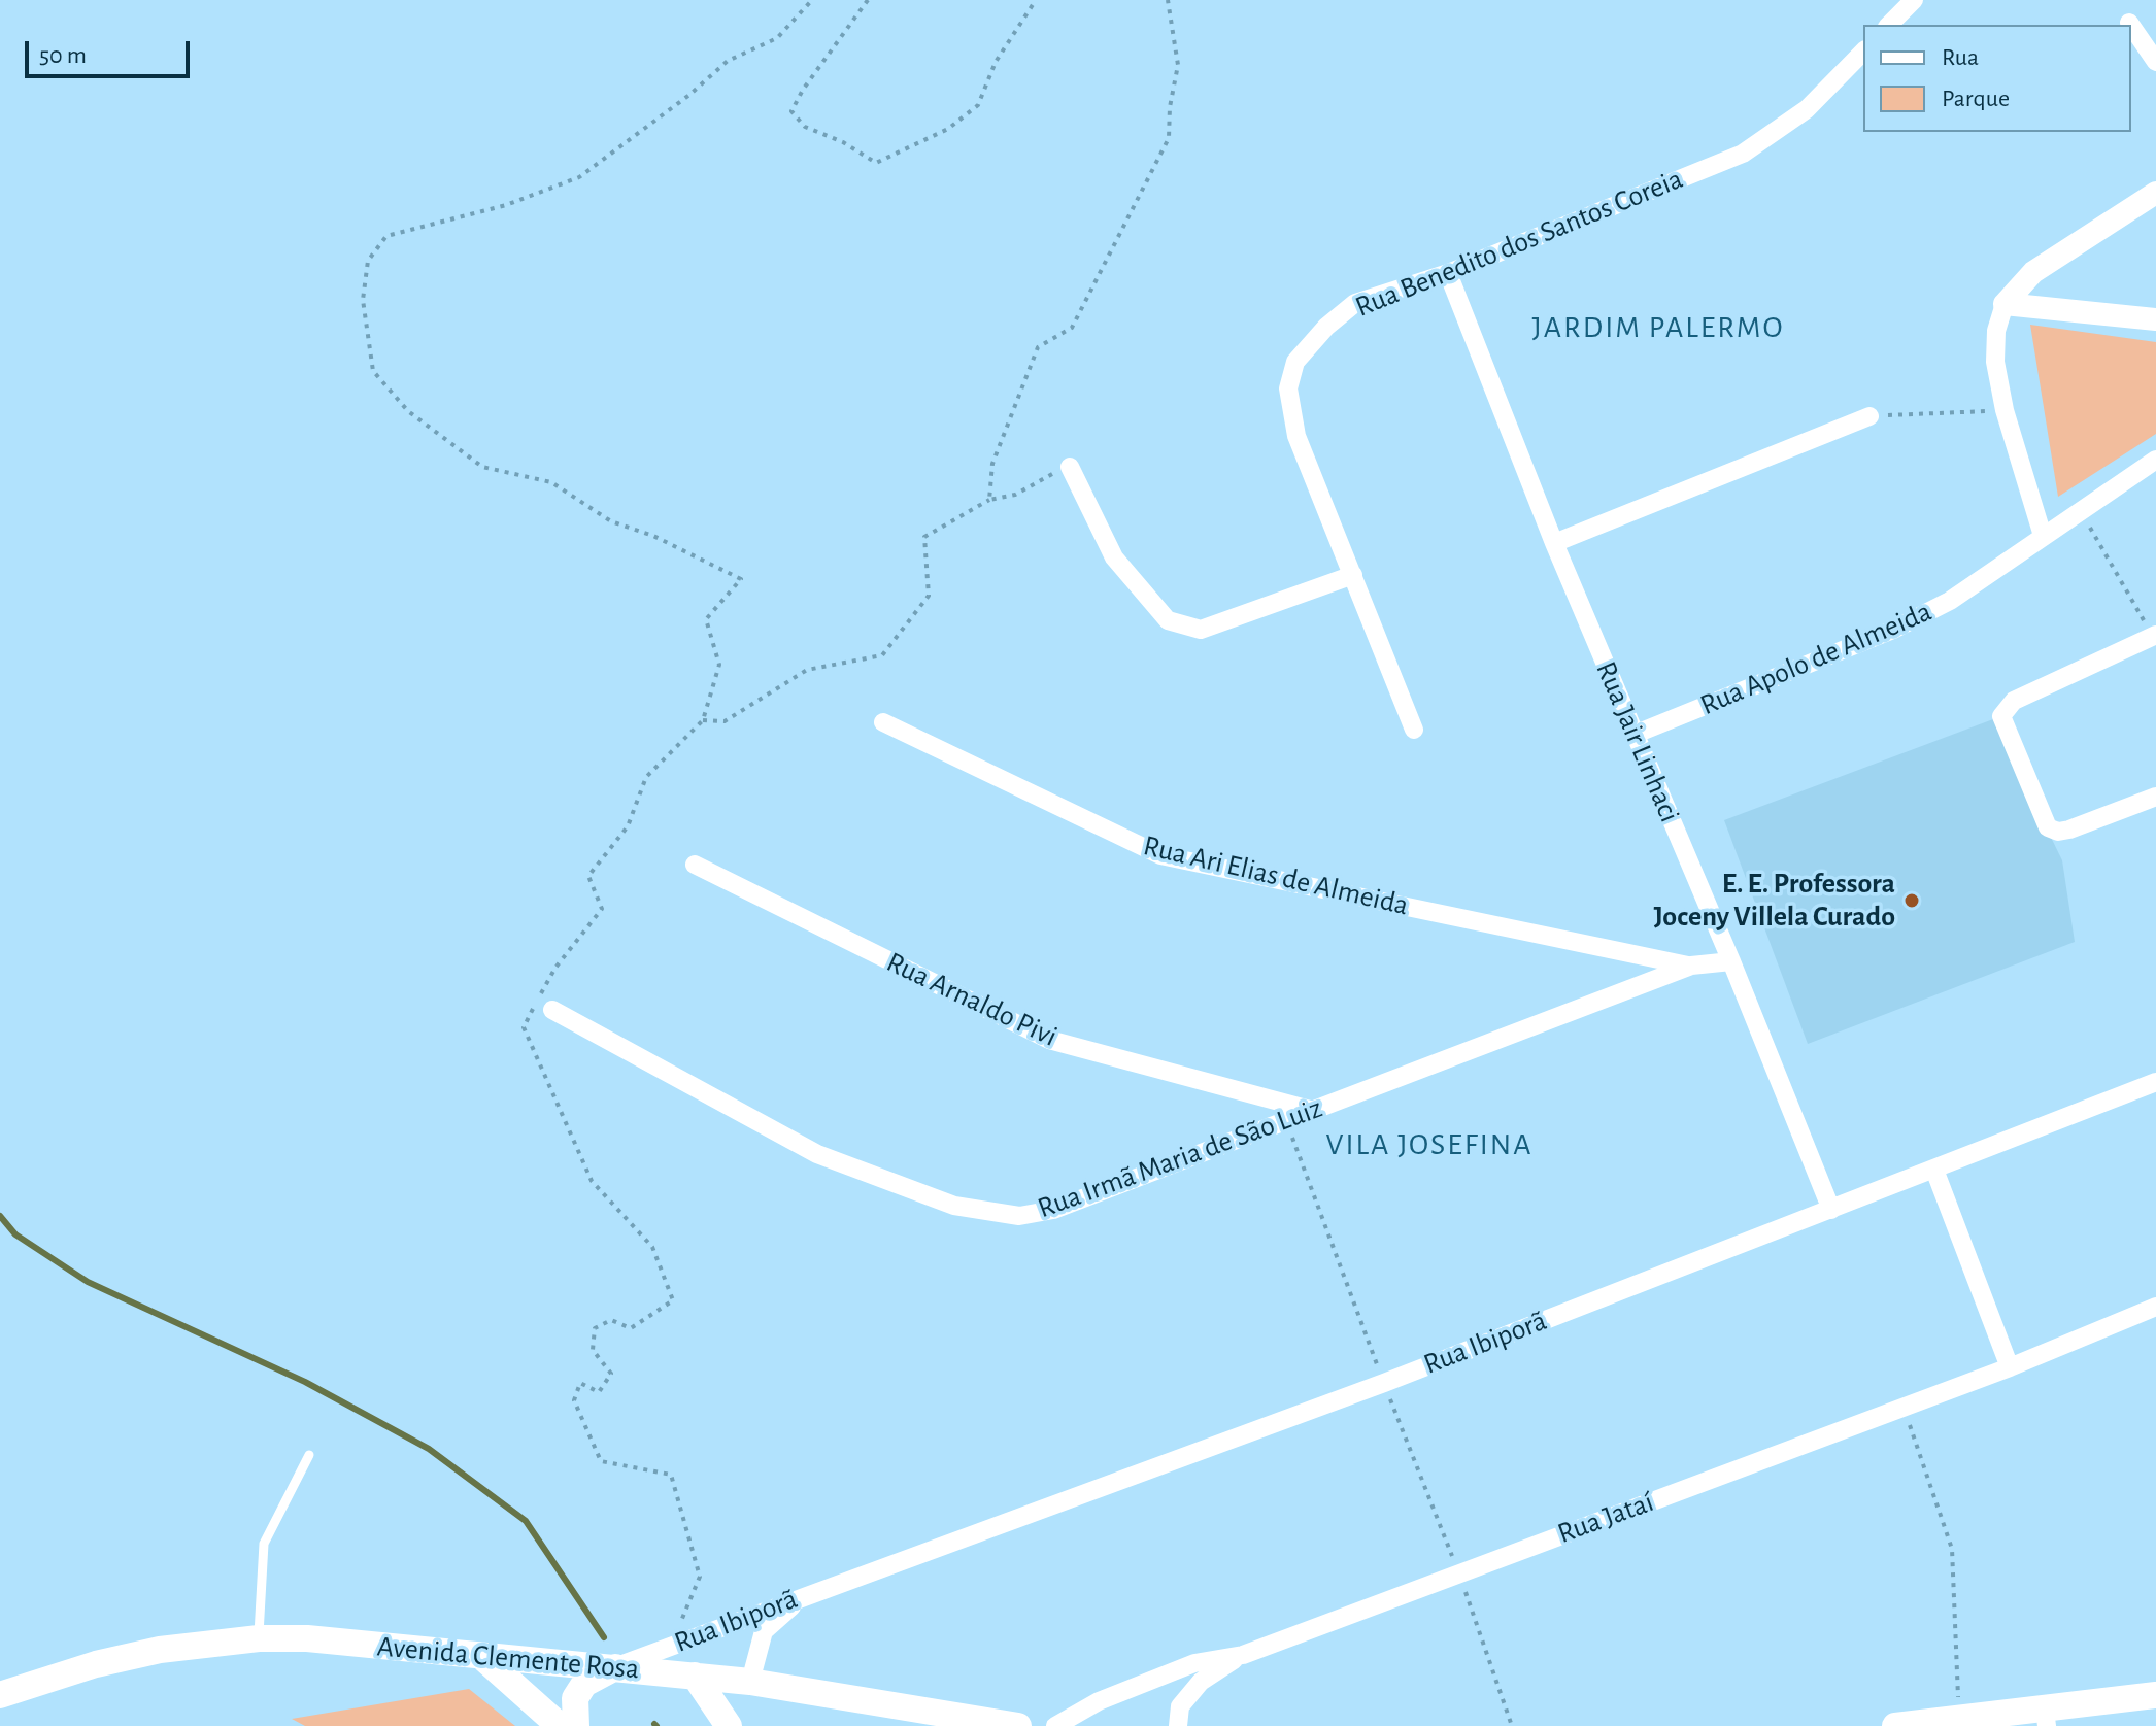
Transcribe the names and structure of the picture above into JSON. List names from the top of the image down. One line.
{"streets":{"main road":["Avenida Clemente Rosa"],"street":["Rua Benedito dos Santos Coreia","Rua Apolo de Almeida","Rua Jair Linhaci","Rua Ari Elias de Almeida","Rua Arnaldo Pivi","Rua Irmã Maria de São Luiz","Rua Ibiporã","Rua Jataí"]},"crossings":[["Rua Benedito dos Santos Coreia","Rua Jair Linhaci"],["Rua Apolo de Almeida","Rua Jair Linhaci"],["Rua Jair Linhaci","Rua Irmã Maria de São Luiz"],["Rua Jair Linhaci","Rua Ibiporã"],["Rua Ari Elias de Almeida","Rua Irmã Maria de São Luiz"],["Rua Arnaldo Pivi","Rua Irmã Maria de São Luiz"],["Rua Ibiporã","Avenida Clemente Rosa"]],"districts":["JARDIM PALERMO","VILA JOSEFINA"],"places":["E. E. Professora Joceny Villela Curado"],"legend":["Rua","Parque"],"scale_bar":"50 m"}
